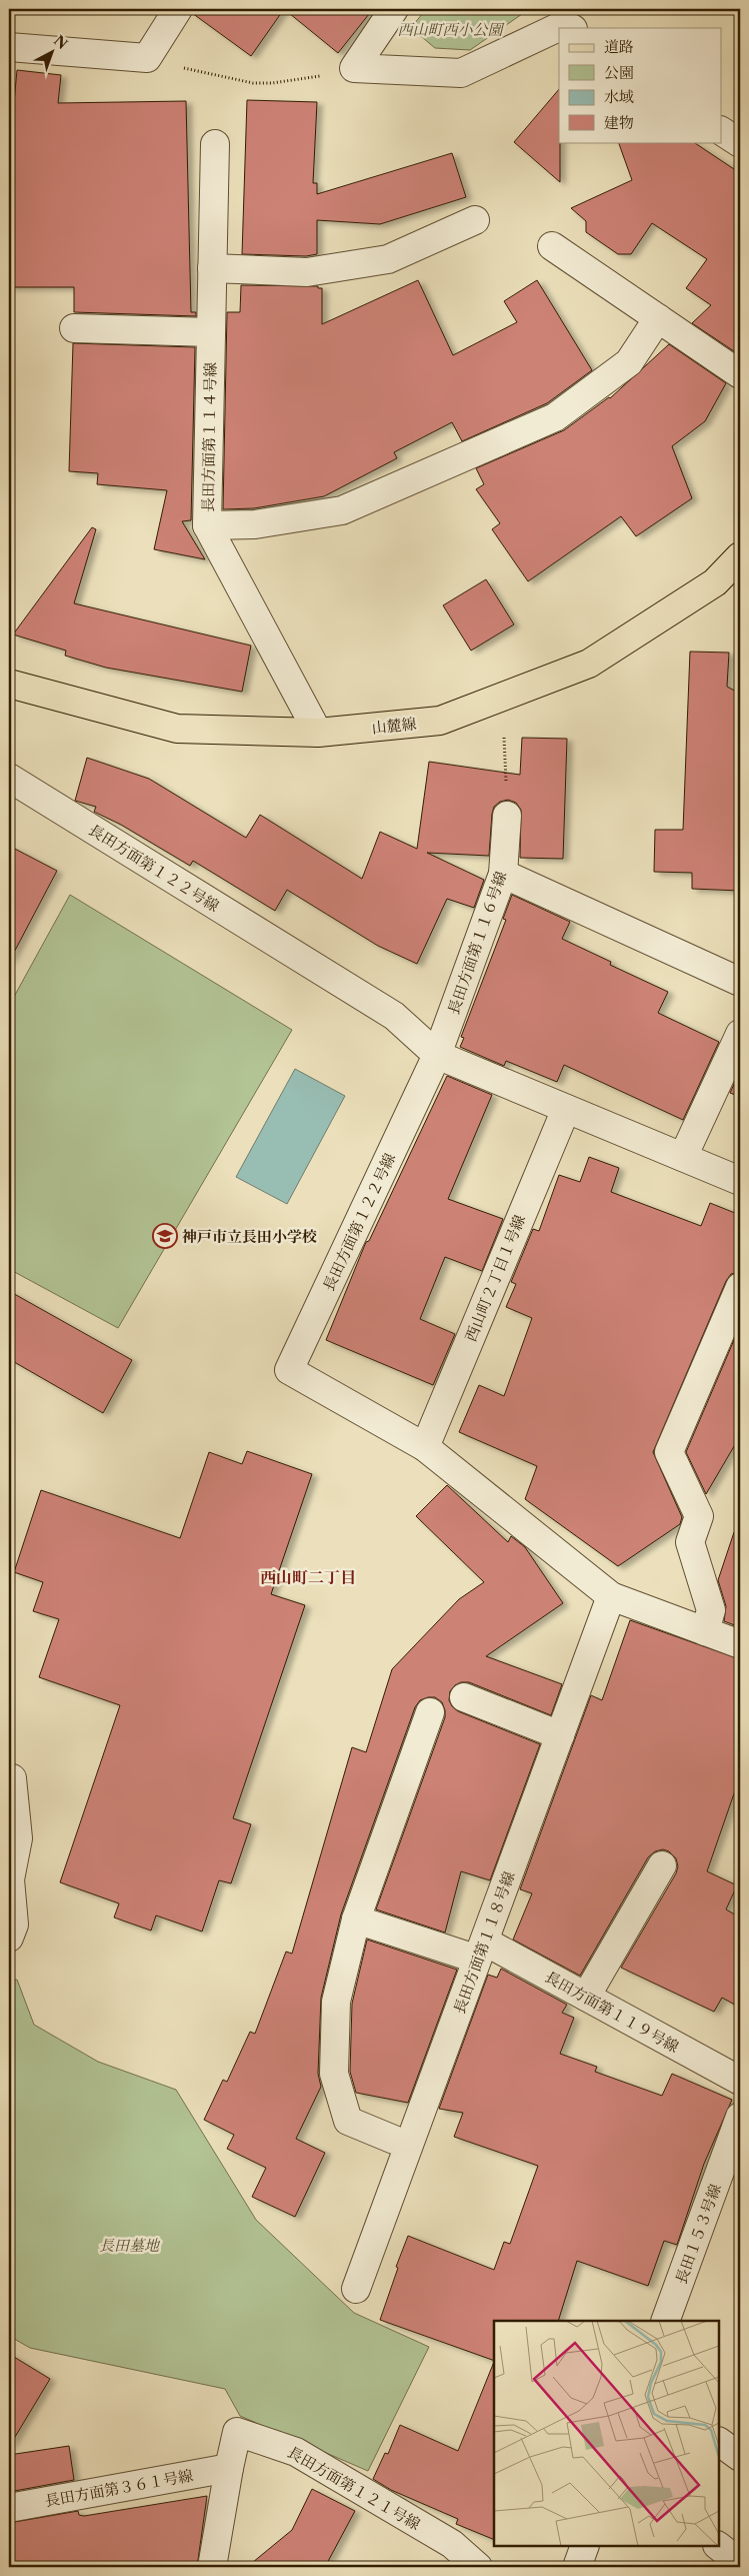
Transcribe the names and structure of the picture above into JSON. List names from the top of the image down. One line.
{"streets":{"main road":["山麓線"],"street":["長田方面第１１４号線","長田方面第１２２号線","長田方面第１１６号線","西山町２丁目１号線","長田方面第１１８号線","長田方面第１１９号線","長田１５３号線","長田方面第３６１号線","長田方面第１２１号線"]},"crossings":[["長田方面第１１４号線","山麓線"],["長田方面第１２２号線","長田方面第１１６号線"],["長田方面第１２２号線","西山町２丁目１号線"],["長田方面第１２２号線","長田方面第１１８号線"],["長田方面第１１８号線","長田方面第１１９号線"],["長田方面第３６１号線","長田方面第１２１号線"]],"districts":["西山町二丁目"],"parks":["西山町西小公園","長田墓地"],"places":{"school or university":["神戸市立長田小学校"]},"legend":["道路","公園","水域","建物"],"north":"top right"}
